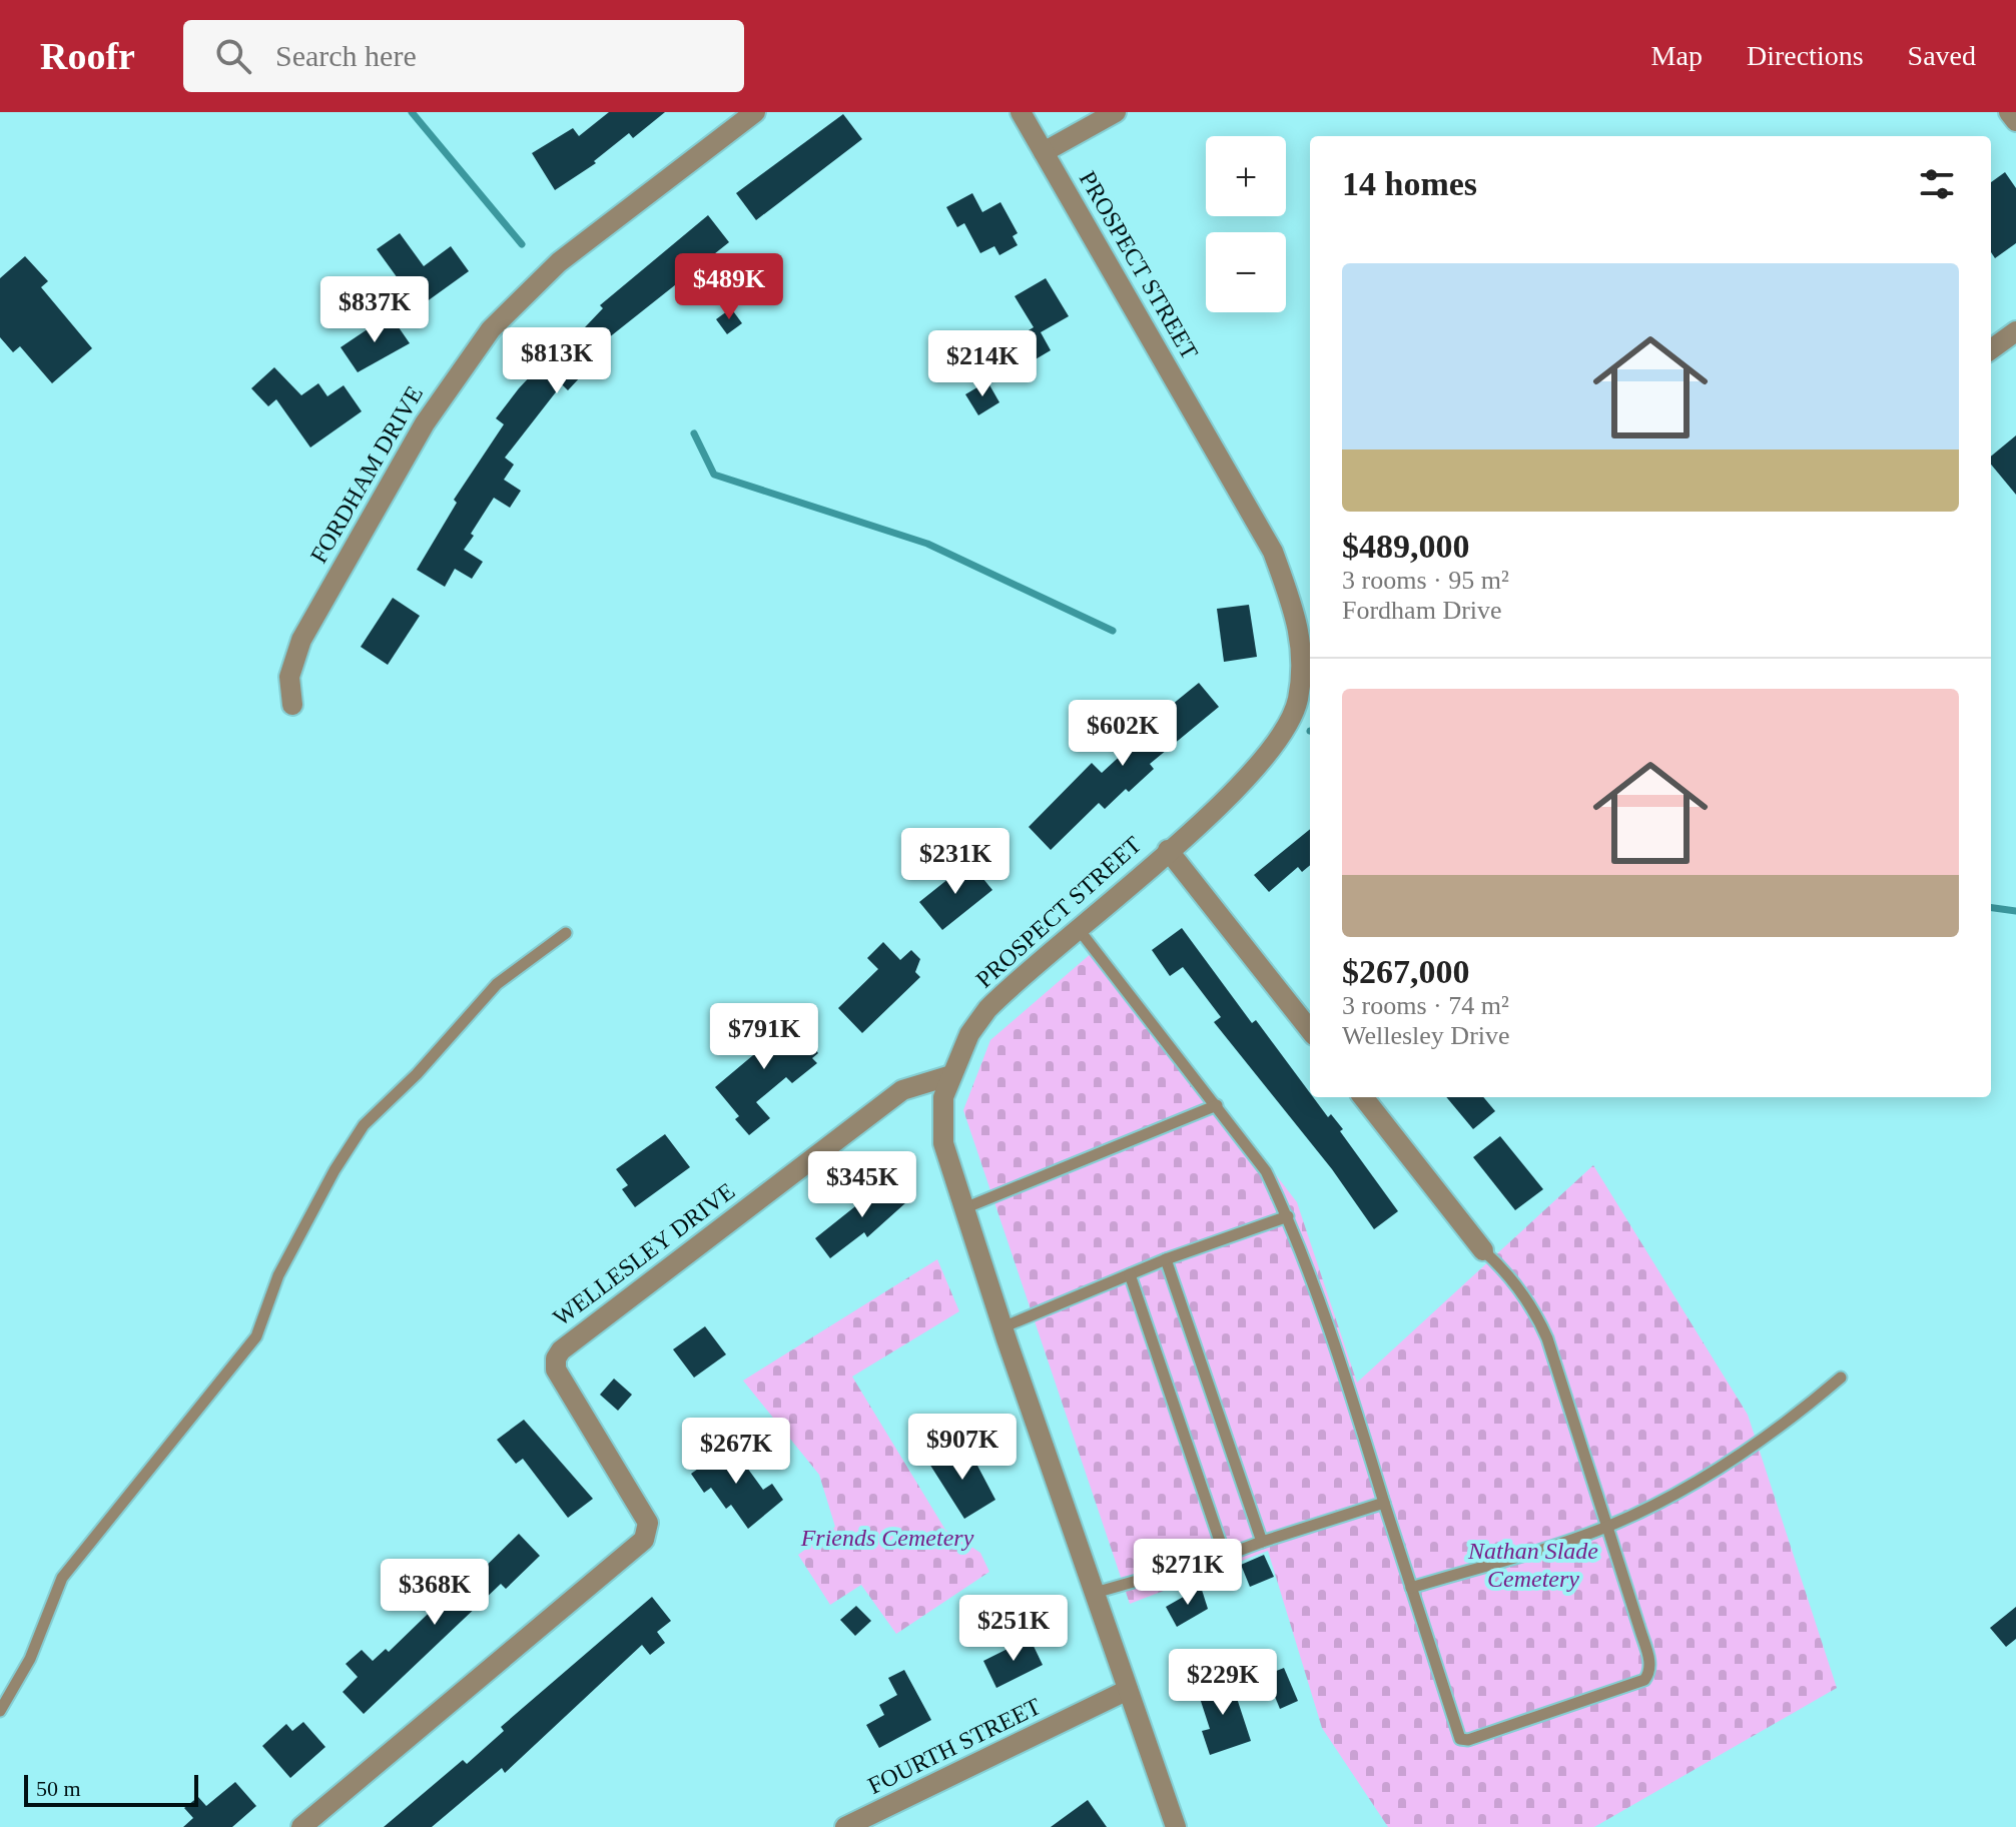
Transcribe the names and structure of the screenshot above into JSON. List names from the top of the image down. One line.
{"streets":{"street":["PROSPECT STREET","FORDHAM DRIVE","WELLESLEY DRIVE","FOURTH STREET"]},"crossings":[["PROSPECT STREET","WELLESLEY DRIVE"],["PROSPECT STREET","FOURTH STREET"]],"parks":["Friends Cemetery","Nathan Slade Cemetery"],"scale_bar":"50 m","page":{"header":"Roofr","search":"Search here","nav":["Map","Directions","Saved"],"map_buttons":["+","−"],"heading":"14 homes","list":[{"name":"$489,000","note":"3 rooms · 95 m² · Fordham Drive"},{"name":"$267,000","note":"3 rooms · 74 m² · Wellesley Drive"}],"price":["$489K","$837K","$813K","$214K","$602K","$231K","$791K","$345K","$907K","$267K","$271K","$368K","$251K","$229K"],"scale":"50 m"}}
